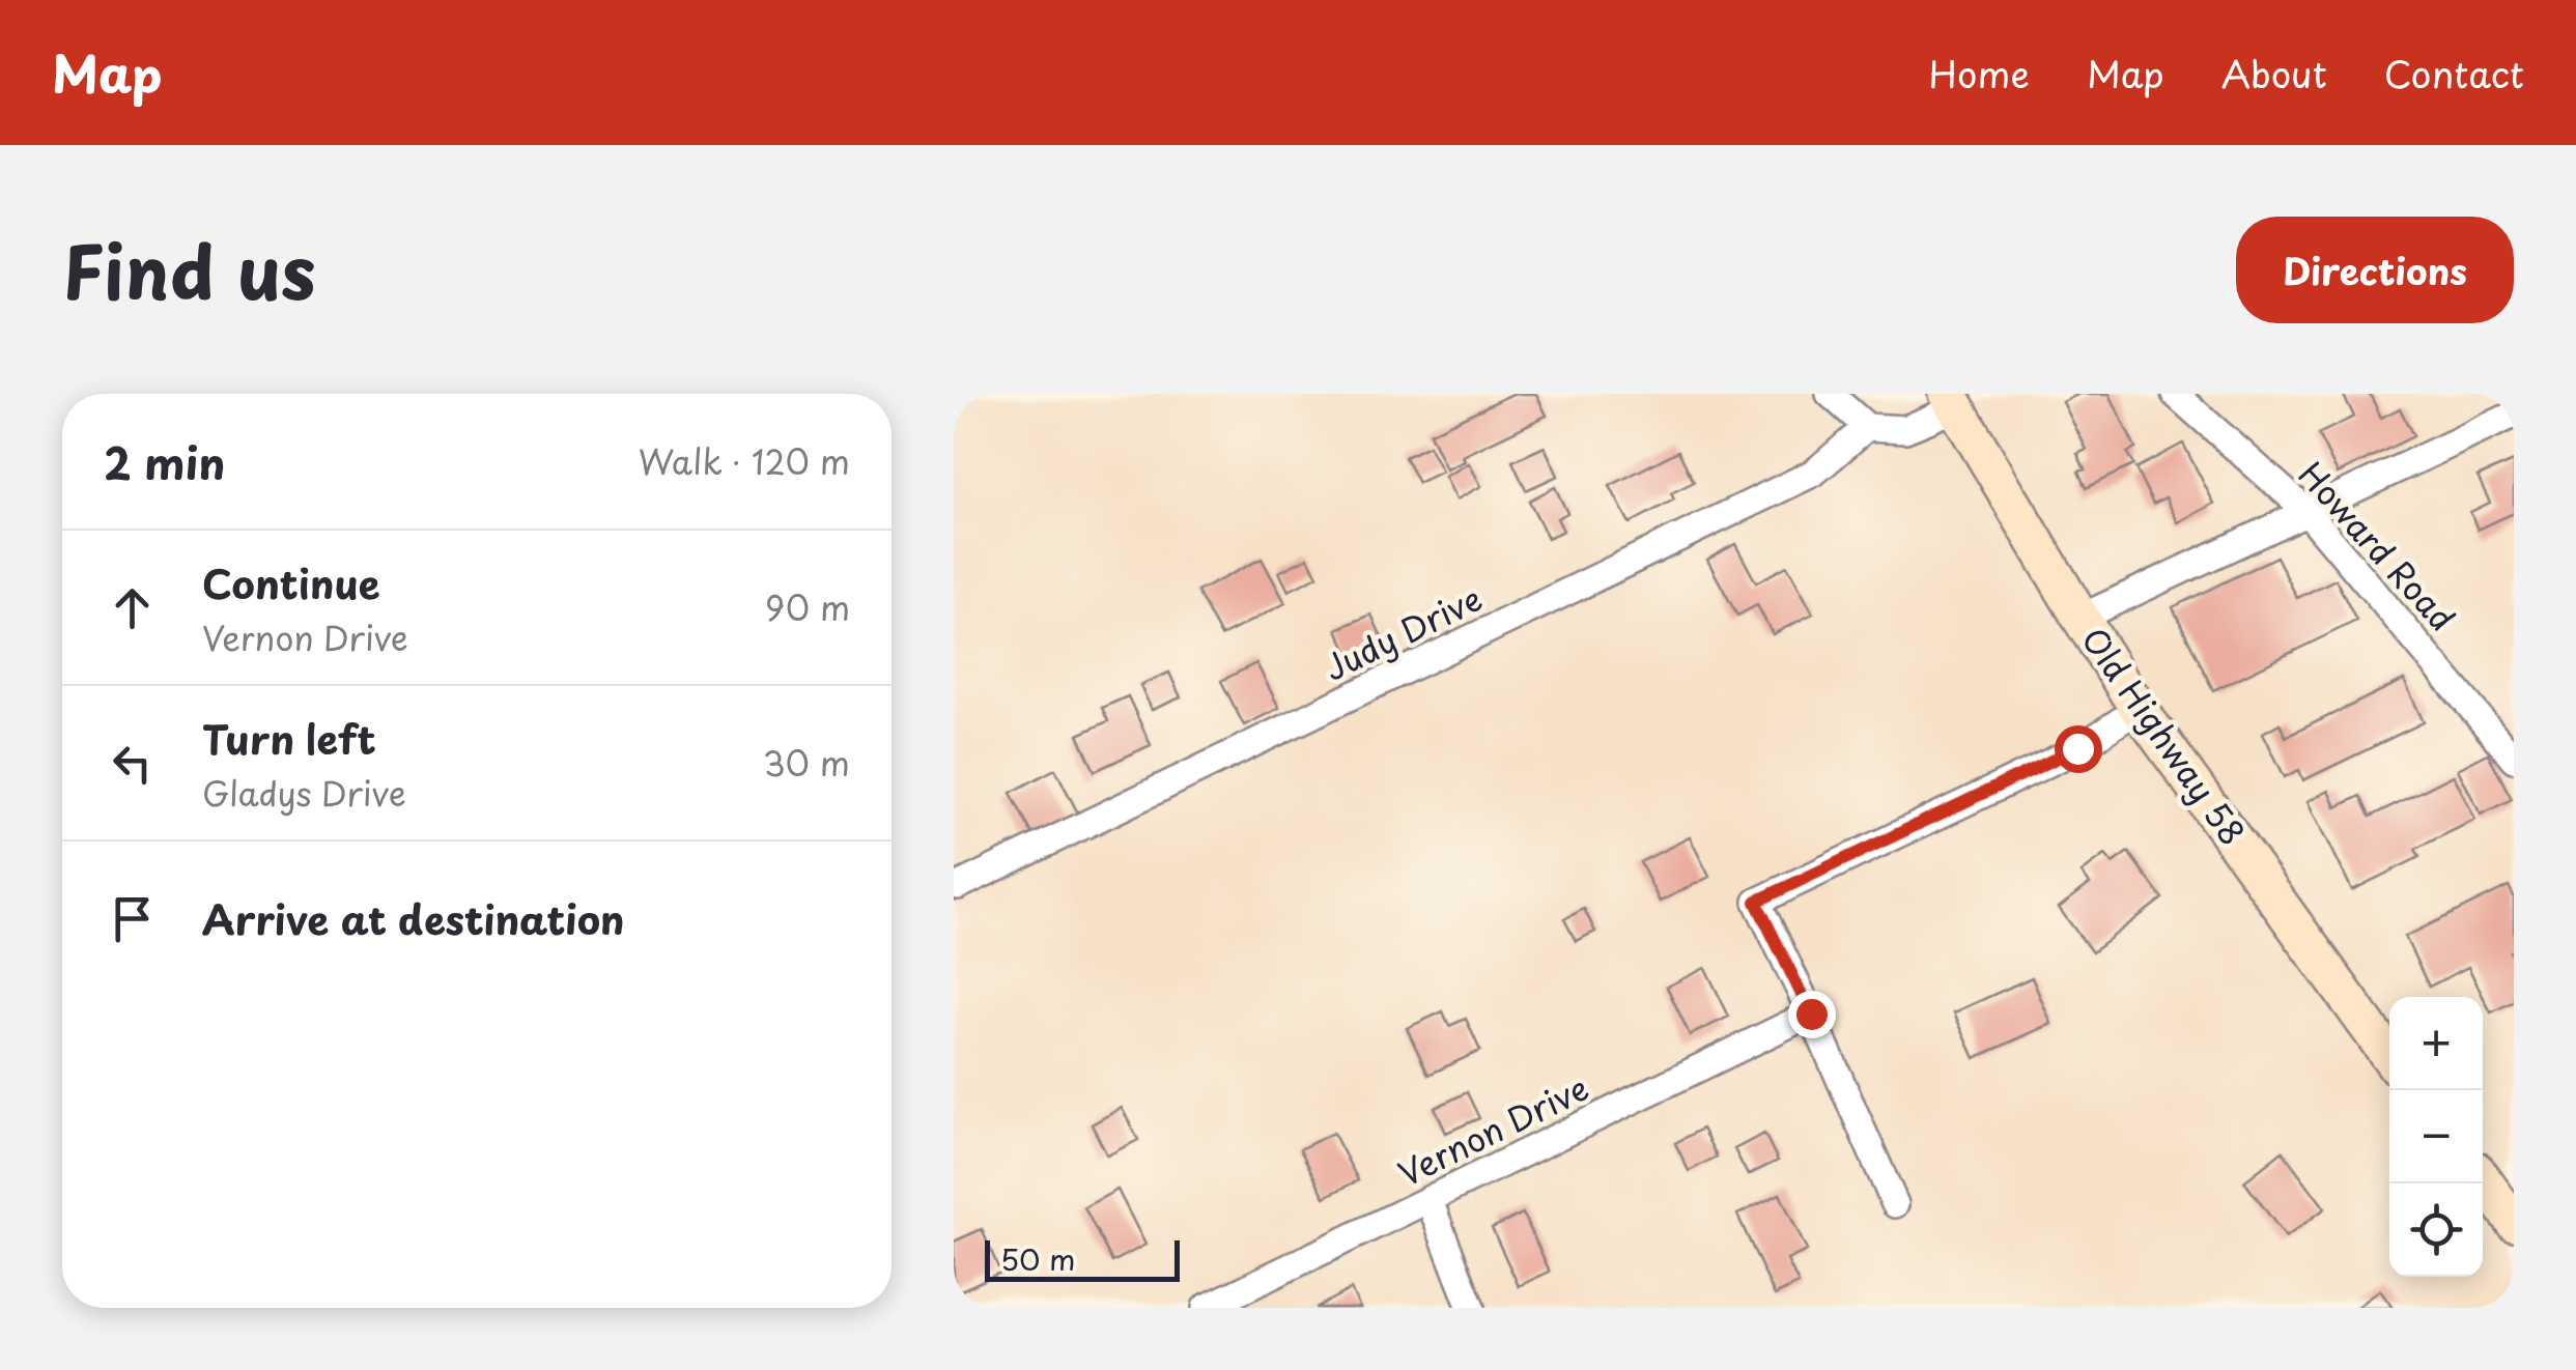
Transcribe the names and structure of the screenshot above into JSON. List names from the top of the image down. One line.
{"streets":{"main road":["Old Highway 58"],"street":["Howard Road","Judy Drive","Vernon Drive"]},"scale_bar":"50 m","page":{"header":"Map","nav":["Home","Map","About","Contact"],"title":"Find us","buttons":"Directions","heading":["2 min","Walk · 120 m"],"list":[["Continue","Vernon Drive","90 m"],["Turn left","Gladys Drive","30 m"],"Arrive at destination"],"map_buttons":["+","−"],"scale":"50 m"}}
